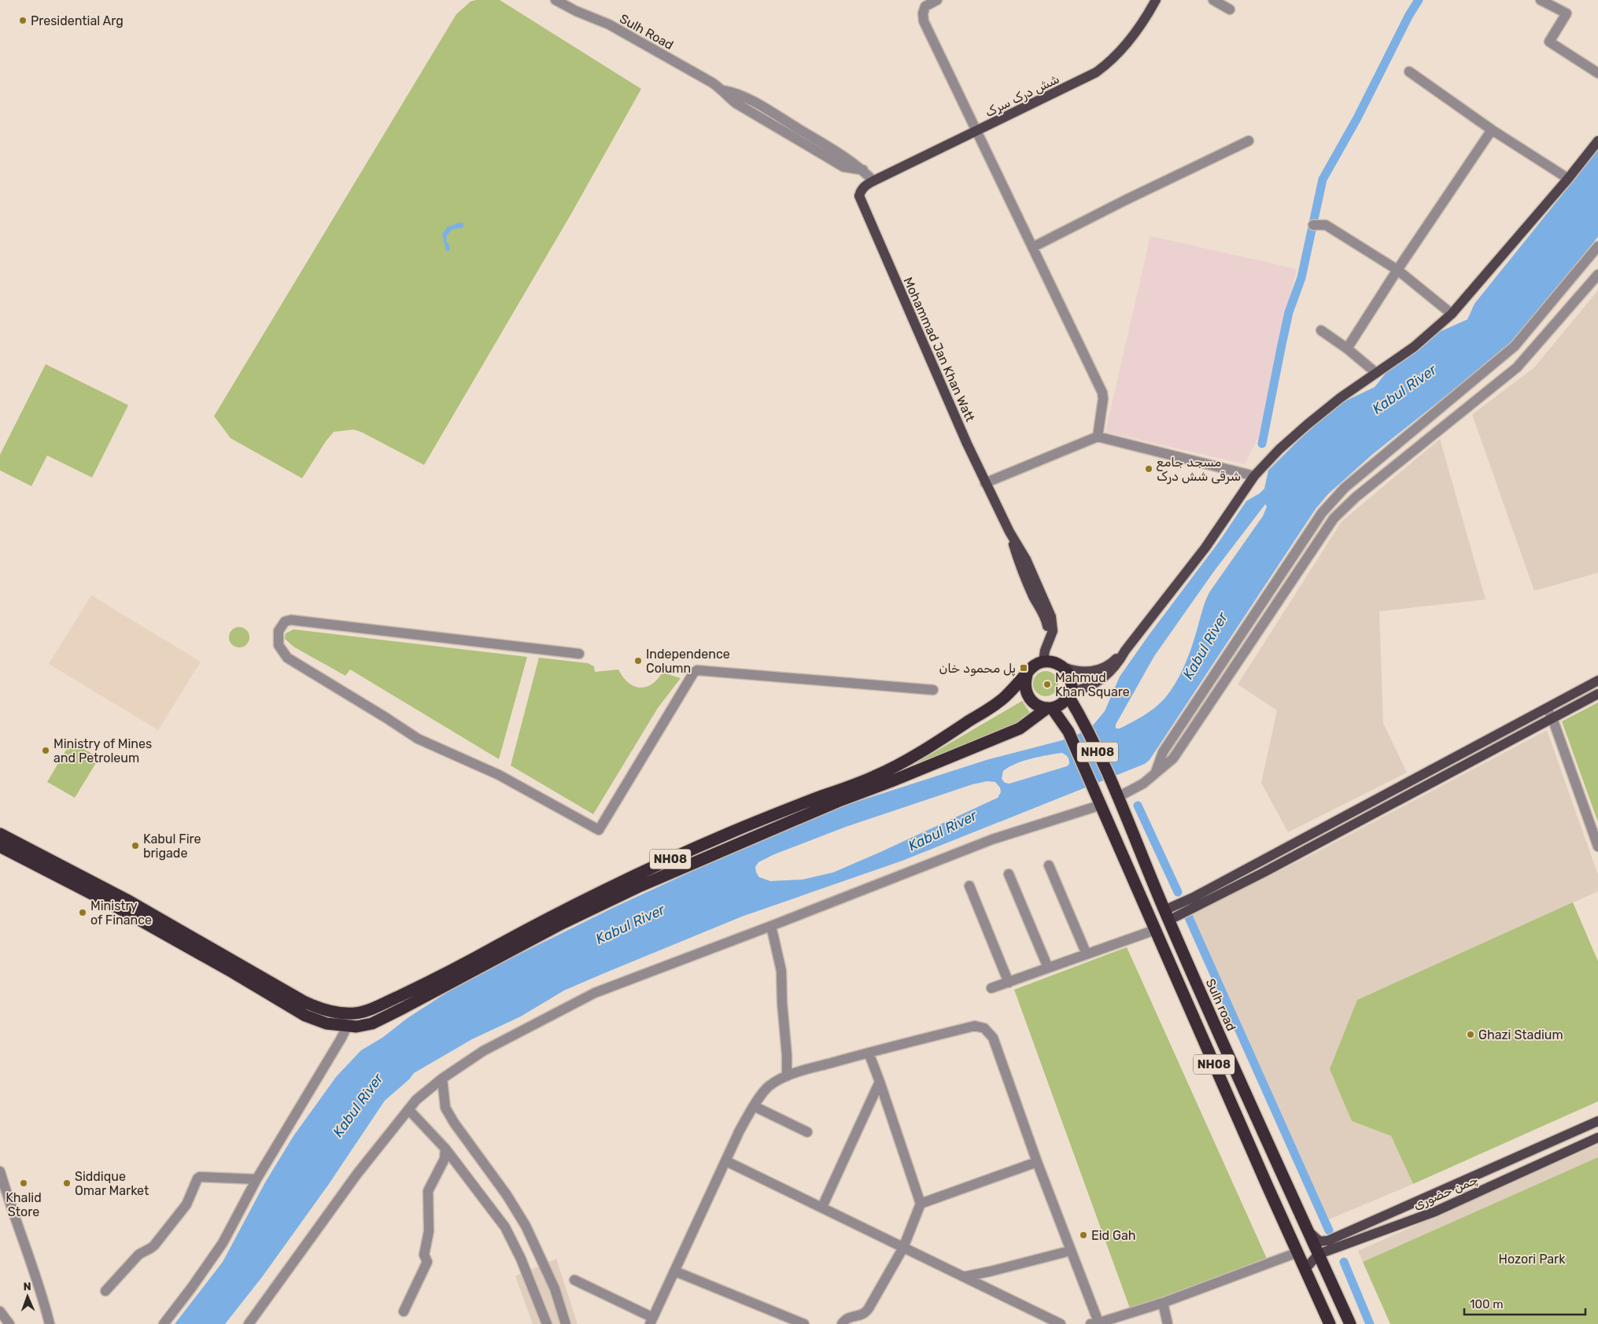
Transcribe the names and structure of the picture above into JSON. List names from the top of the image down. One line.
{"streets":{"highway":["NH08","Sulh road"],"main road":["شش درک سړک","Mohammad Jan Khan Watt","چمن حضوری"],"street":["Sulh Road"]},"crossings":[["Sulh Road","شش درک سړک"],["Sulh Road","Mohammad Jan Khan Watt"],["شش درک سړک","Mohammad Jan Khan Watt"],["Mohammad Jan Khan Watt","NH08"],["Mohammad Jan Khan Watt","Sulh road"],["NH08","Sulh road"],["NH08","چمن حضوری"],["Sulh road","چمن حضوری"]],"water":["Kabul River"],"parks":["Hozori Park"],"places":{"other":["Presidential Arg","مسجد جامع شرقی شش درک","Independence Column","Mahmud Khan Square","Ministry of Mines and Petroleum","Kabul Fire brigade","Ministry of Finance","Ghazi Stadium","Khalid Store","Siddique Omar Market","Eid Gah"],"transit":["پل محمود خان"]},"scale_bar":"100 m","north":"top"}
